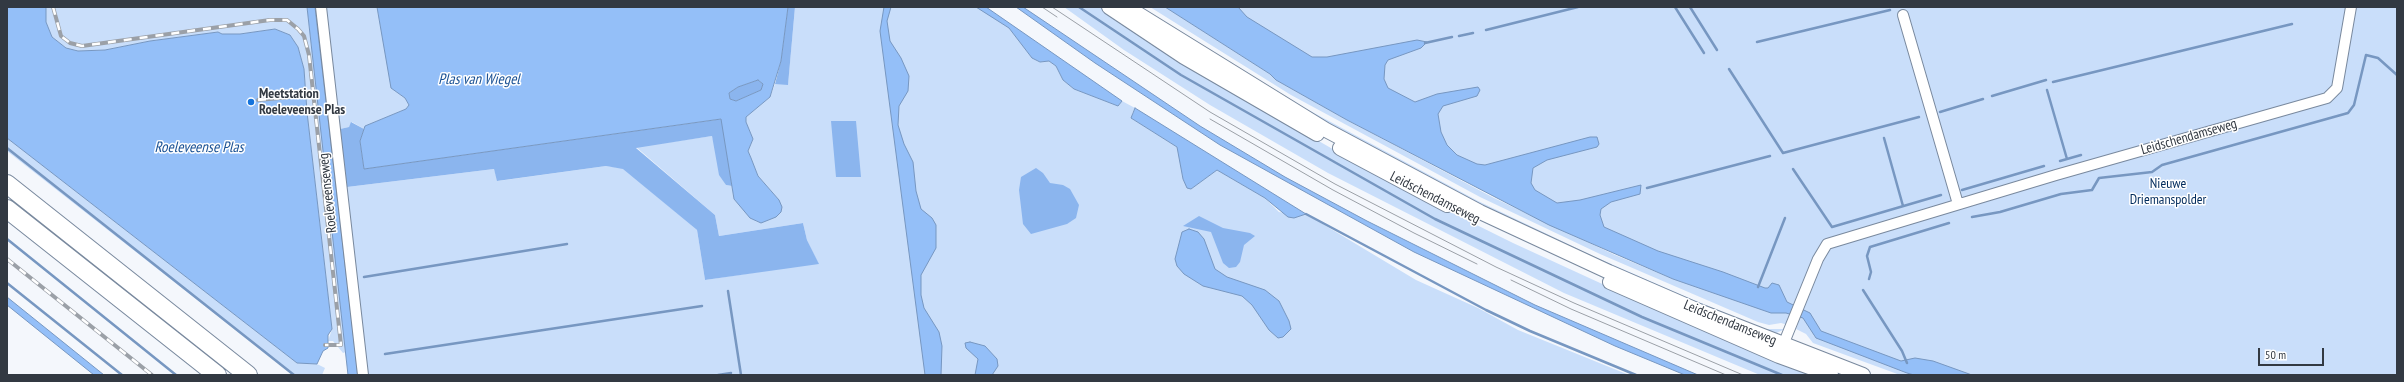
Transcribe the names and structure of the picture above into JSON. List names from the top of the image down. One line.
{"streets":{"main road":["Leidschendamseweg"],"street":["Roeleveenseweg"]},"water":["Plas van Wiegel","Roeleveense Plas"],"parks":["Nieuwe Driemanspolder"],"places":["Meetstation Roeleveense Plas"],"scale_bar":"50 m"}
